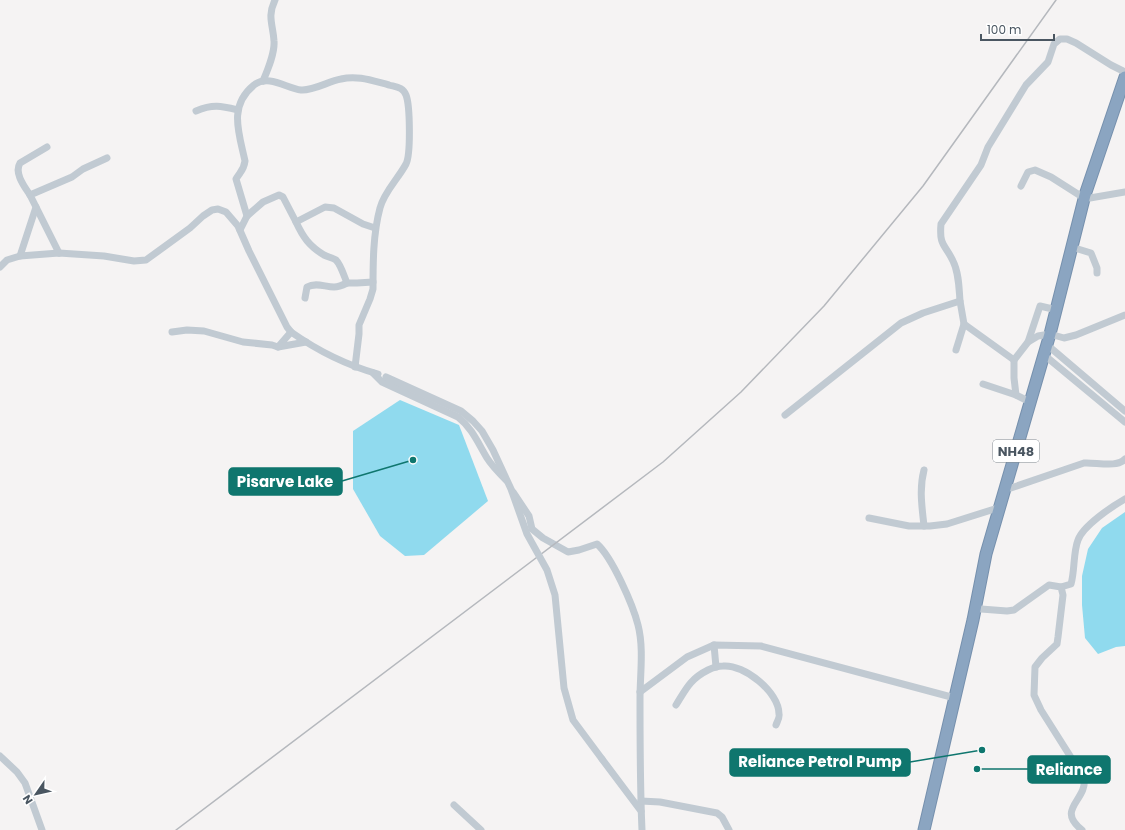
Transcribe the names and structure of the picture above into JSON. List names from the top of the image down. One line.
{"streets":{"highway":["NH48"]},"places":["Pisarve Lake","Reliance Petrol Pump","Reliance"],"scale_bar":"100 m","north":"bottom left"}
